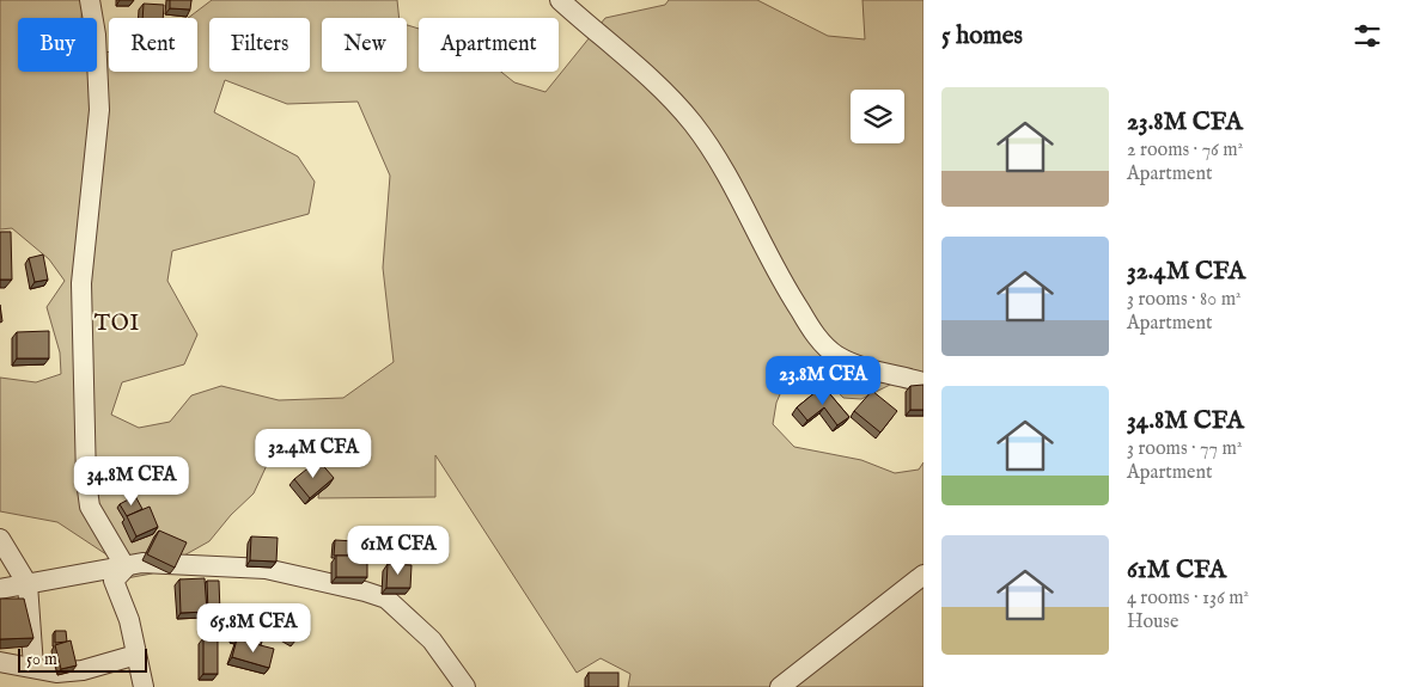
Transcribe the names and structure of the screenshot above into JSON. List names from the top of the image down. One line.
{"districts":["TOI"],"scale_bar":"50 m","page":{"heading":"5 homes","chip":["Buy","Rent","Filters","New","Apartment"],"list":[{"name":"23.8M CFA","note":"2 rooms · 76 m² · Apartment"},{"name":"32.4M CFA","note":"3 rooms · 80 m² · Apartment"},{"name":"34.8M CFA","note":"3 rooms · 77 m² · Apartment"},{"name":"61M CFA","note":"4 rooms · 136 m² · House"}],"price":["23.8M CFA","32.4M CFA","34.8M CFA","61M CFA","65.8M CFA"],"scale":"50 m"}}
